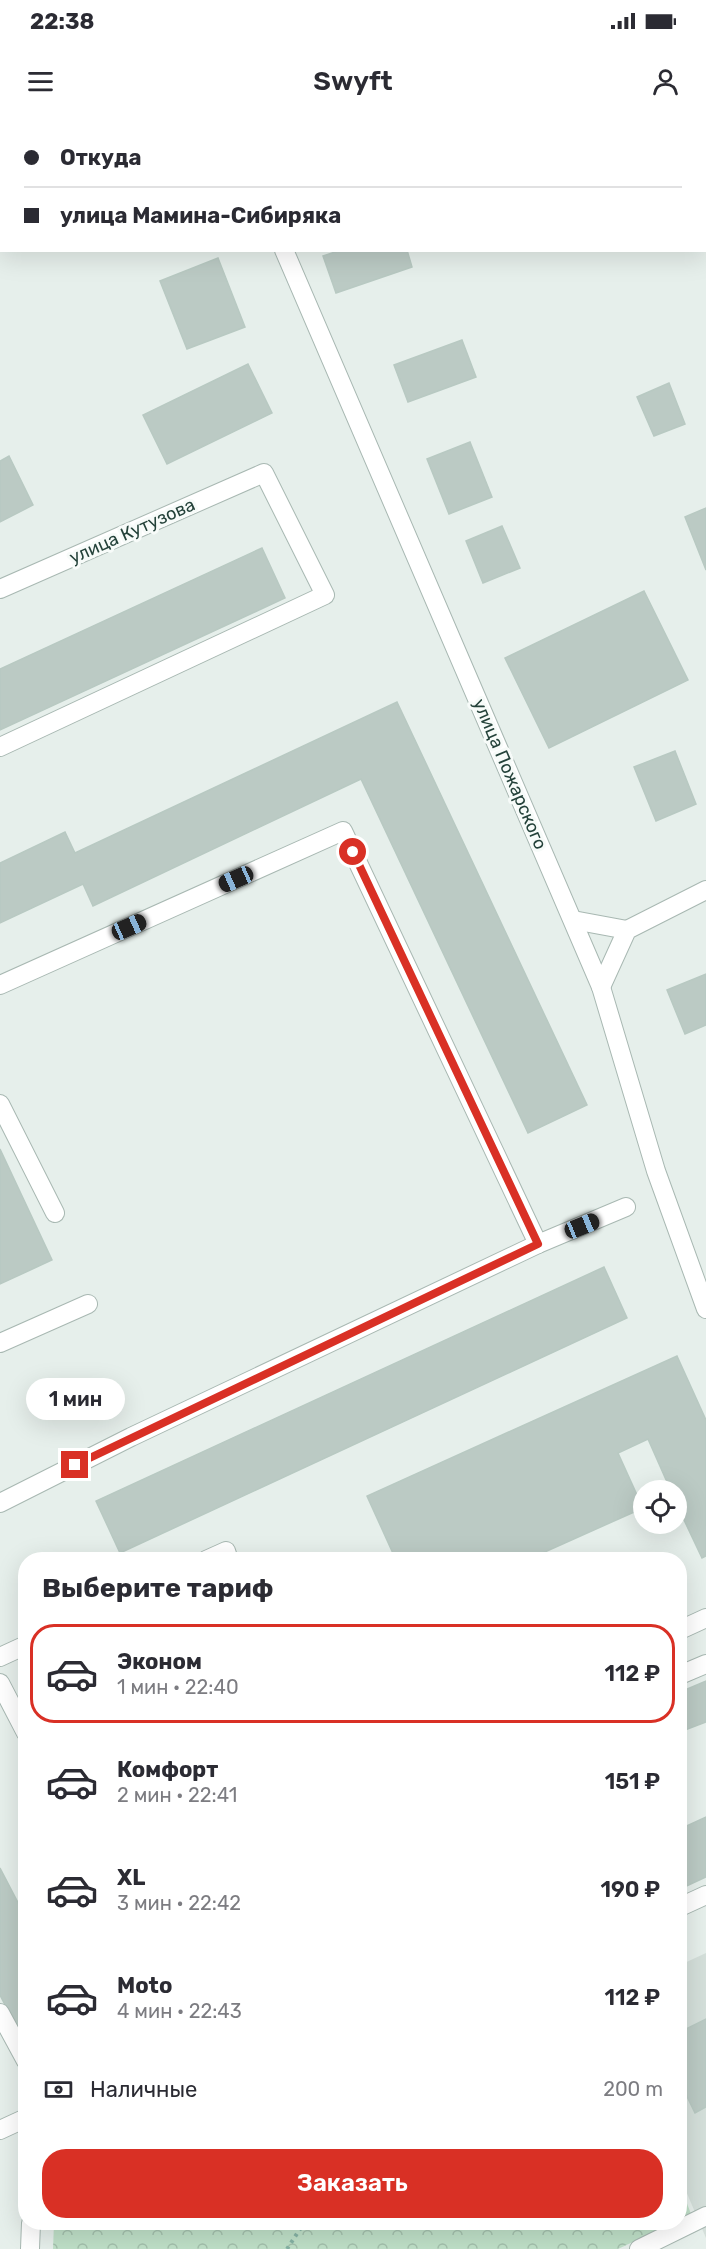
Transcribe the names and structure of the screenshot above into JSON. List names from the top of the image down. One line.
{"streets":{"street":["улица Кутузова","улица Пожарского"]},"page":{"status":"22:38","header":"Swyft","banner":["Откуда","улица Мамина-Сибиряка"],"bubble":"1 мин","heading":"Выберите тариф","list":[{"name":"Эконом","note":"1 мин · 22:40","value":"112 ₽"},{"name":"Комфорт","note":"2 мин · 22:41","value":"151 ₽"},{"name":"XL","note":"3 мин · 22:42","value":"190 ₽"},{"name":"Moto","note":"4 мин · 22:43","value":"112 ₽"}],"pay":["Наличные","200 m"],"buttons":"Заказать"}}
